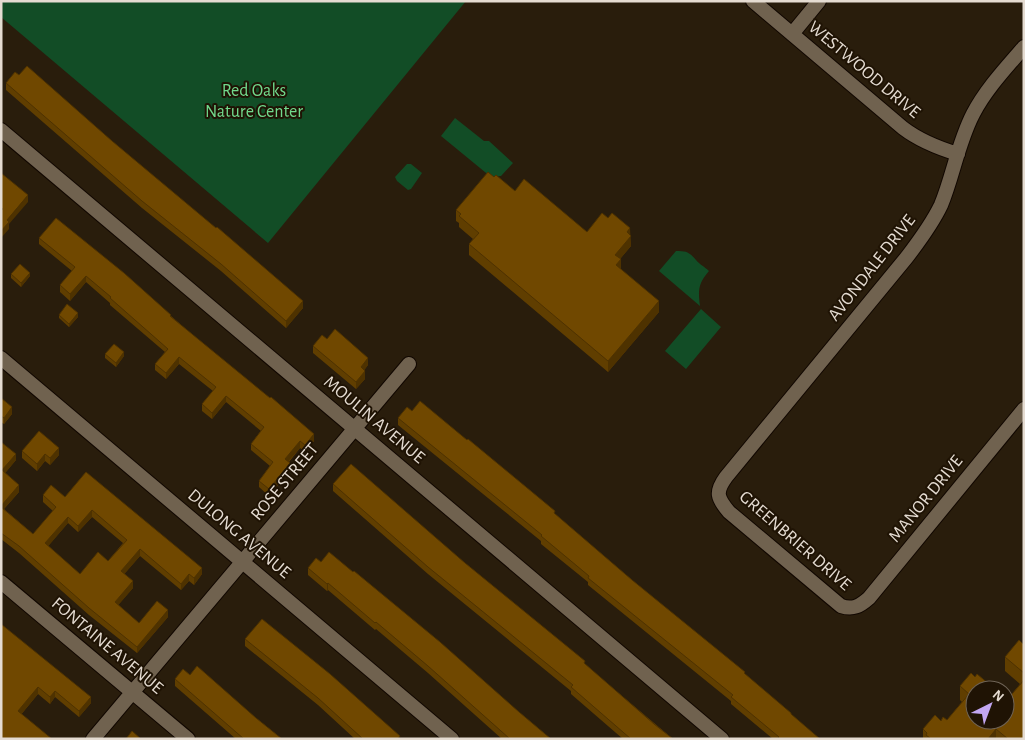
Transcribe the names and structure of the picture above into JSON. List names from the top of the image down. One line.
{"streets":{"street":["WESTWOOD DRIVE","AVONDALE DRIVE","MOULIN AVENUE","ROSE STREET","MANOR DRIVE","DULONG AVENUE","GREENBRIER DRIVE","FONTAINE AVENUE"]},"crossings":[["WESTWOOD DRIVE","AVONDALE DRIVE"],["AVONDALE DRIVE","GREENBRIER DRIVE"],["MOULIN AVENUE","ROSE STREET"],["ROSE STREET","DULONG AVENUE"],["ROSE STREET","FONTAINE AVENUE"],["MANOR DRIVE","GREENBRIER DRIVE"]],"parks":["Red Oaks Nature Center"],"north":"top right"}
